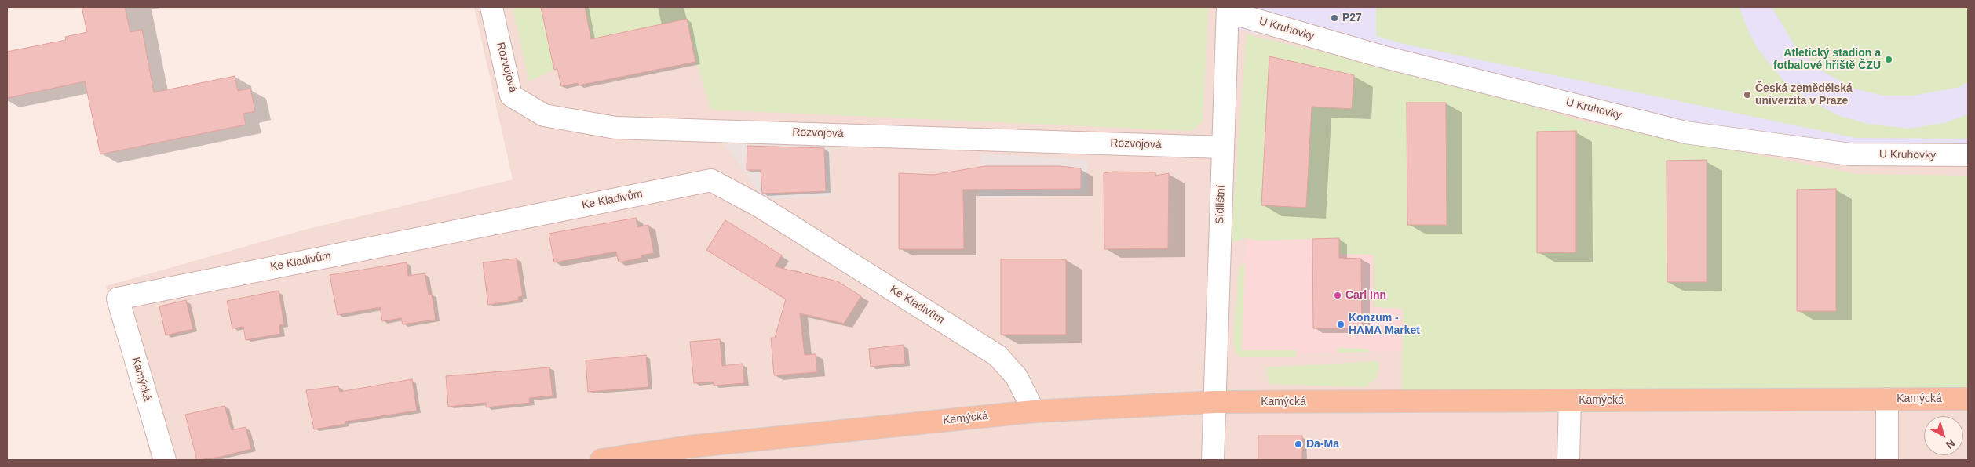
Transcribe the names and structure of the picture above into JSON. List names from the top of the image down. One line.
{"streets":{"main road":["Kamýcká"],"street":["U Kruhovky","Rozvojová","Ke Kladivům","Sídlištní"]},"crossings":[["U Kruhovky","Sídlištní"],["Rozvojová","Sídlištní"],["Ke Kladivům","Kamýcká"],["Sídlištní","Kamýcká"]],"places":["P27","Atletický stadion a fotbalové hřiště ČZU","Česká zemědělská univerzita v Praze","Carl Inn","Konzum - HAMA Market","Da-Ma"],"north":"bottom right"}
